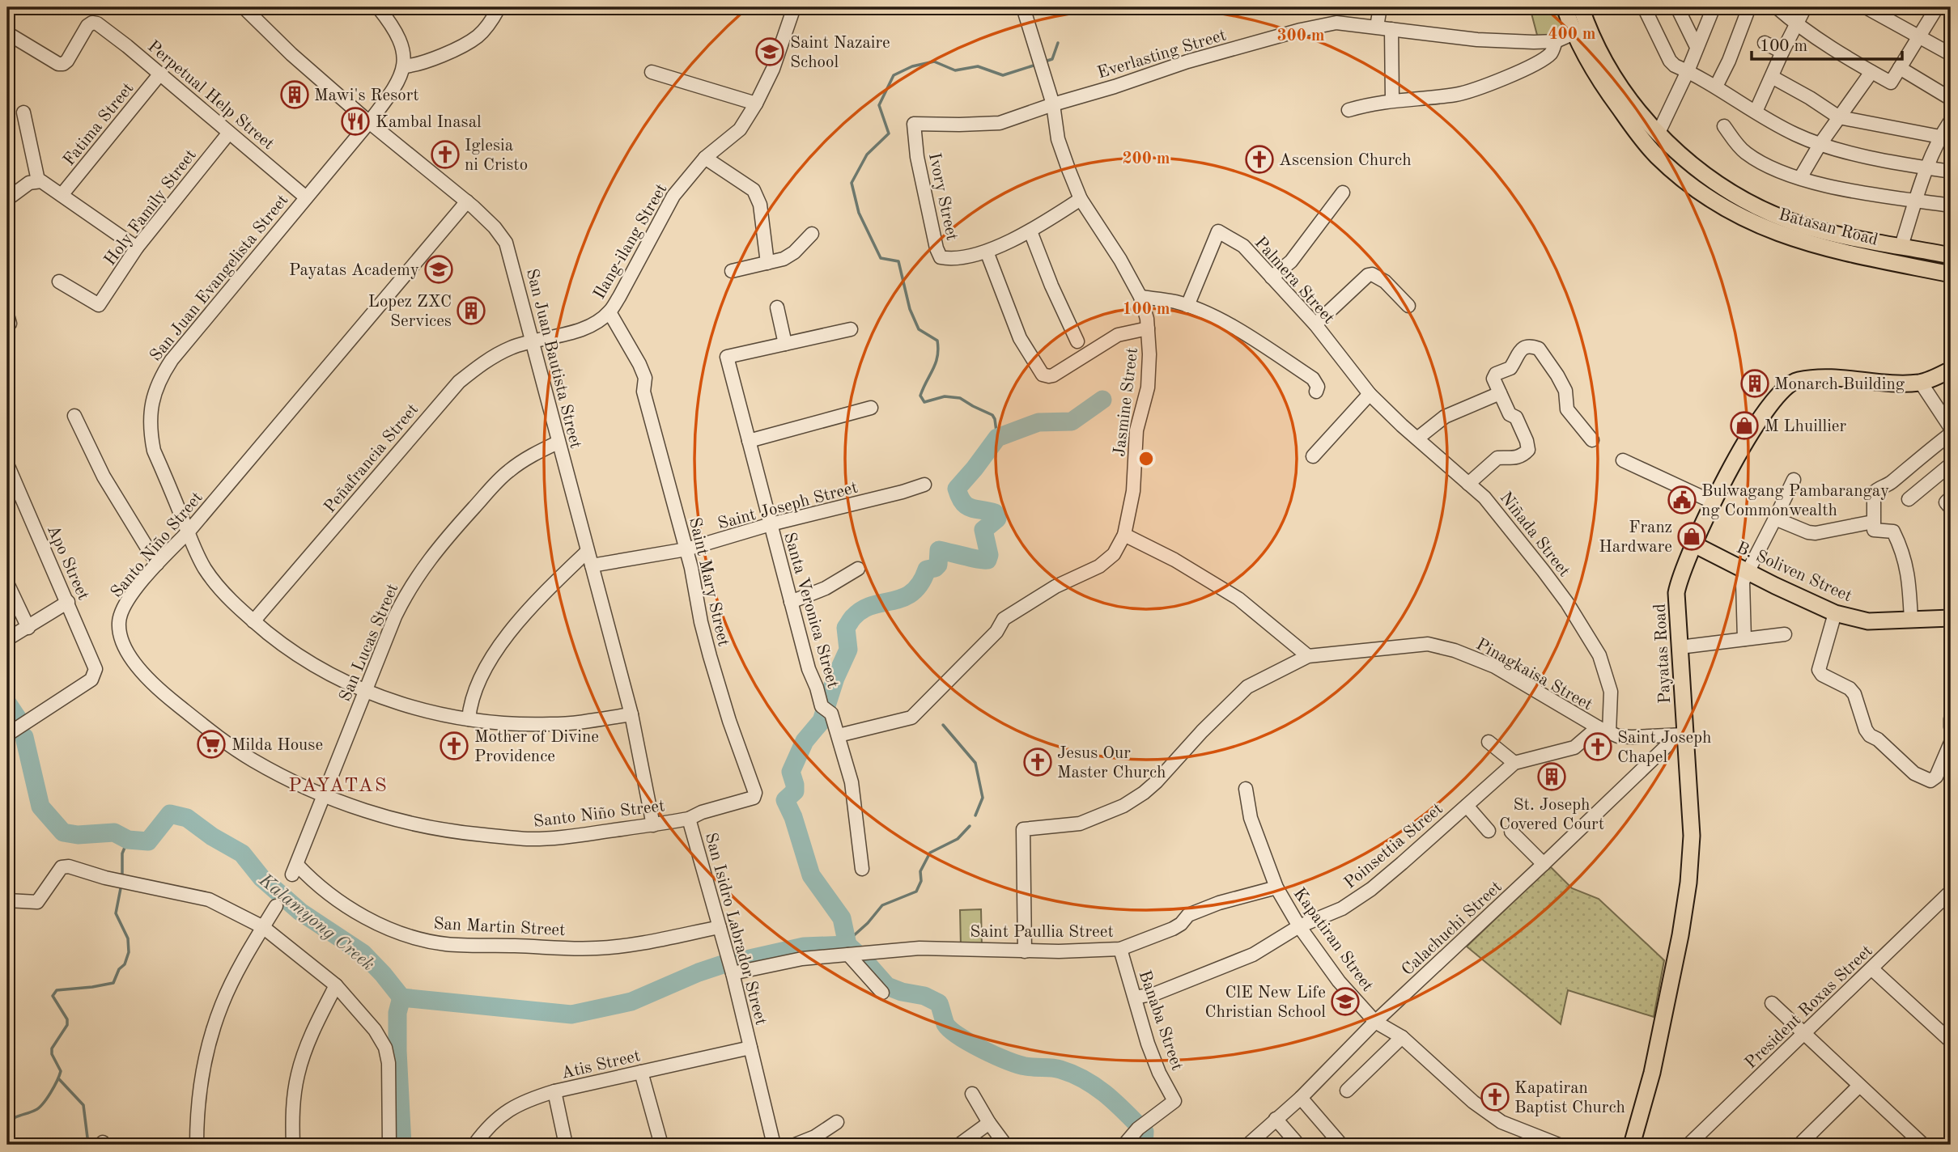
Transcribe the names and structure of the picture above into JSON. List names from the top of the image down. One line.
{"streets":{"main road":["Batasan Road","B. Soliven Street","Payatas Road"],"street":["Everlasting Street","Perpetual Help Street","Fatima Street","Ivory Street","Holy Family Street","Ilang-ilang Street","San Juan Evangelista Street","Palmera Street","San Juan Bautista Street","Jasmine Street","Peñafrancia Street","Saint Joseph Street","Niñada Street","Santo Niño Street","Apo Street","Saint Mary Street","Santa Veronica Street","San Lucas Street","Pinagkaisa Street","Poinsettia Street","San Martin Street","Calachuchi Street","San Isidro Labrador Street","Saint Paullia Street","Kapatiran Street","President Roxas Street","Banaba Street","Atis Street"]},"crossings":[["Everlasting Street","Ivory Street"],["Everlasting Street","Batasan Road"],["Everlasting Street","Jasmine Street"],["Perpetual Help Street","Fatima Street"],["Perpetual Help Street","Holy Family Street"],["Perpetual Help Street","San Juan Evangelista Street"],["Ivory Street","Jasmine Street"],["Ilang-ilang Street","San Juan Bautista Street"],["Ilang-ilang Street","Peñafrancia Street"],["Ilang-ilang Street","Saint Mary Street"],["San Juan Evangelista Street","San Juan Bautista Street"],["San Juan Evangelista Street","Peñafrancia Street"],["San Juan Evangelista Street","Santo Niño Street"],["San Juan Evangelista Street","San Lucas Street"],["Palmera Street","Niñada Street"],["San Juan Bautista Street","Peñafrancia Street"],["San Juan Bautista Street","Saint Joseph Street"],["San Juan Bautista Street","Santo Niño Street"],["San Juan Bautista Street","San Lucas Street"],["Jasmine Street","Santa Veronica Street"],["Saint Joseph Street","Saint Mary Street"],["Saint Joseph Street","Santa Veronica Street"],["Niñada Street","Pinagkaisa Street"],["Niñada Street","Poinsettia Street"],["Santo Niño Street","Saint Mary Street"],["Santo Niño Street","San Lucas Street"],["Santo Niño Street","San Isidro Labrador Street"],["B. Soliven Street","Payatas Road"],["Saint Mary Street","San Isidro Labrador Street"],["San Lucas Street","San Martin Street"],["Payatas Road","Calachuchi Street"],["Pinagkaisa Street","Poinsettia Street"],["Poinsettia Street","Kapatiran Street"],["Poinsettia Street","Banaba Street"],["San Martin Street","San Isidro Labrador Street"],["Calachuchi Street","Kapatiran Street"],["San Isidro Labrador Street","Saint Paullia Street"],["San Isidro Labrador Street","Atis Street"],["Saint Paullia Street","Kapatiran Street"],["Saint Paullia Street","Banaba Street"]],"districts":["PAYATAS"],"water":["Kalamyong Creek"],"places":{"school or university":["Saint Nazaire School","Payatas Academy","ClE New Life Christian School"],"building":["Mawi's Resort","Lopez ZXC Services","Monarch Building","St. Joseph Covered Court"],"restaurant":["Kambal Inasal"],"church":["Iglesia ni Cristo","Ascension Church","Mother of Divine Providence","Saint Joseph Chapel","Jesus Our Master Church","Kapatiran Baptist Church"],"shop":["M Lhuillier","Franz Hardware"],"public building":["Bulwagang Pambarangay ng Commonwealth"],"supermarket":["Milda House"]},"scale_bar":"100 m","rings":["400 m","300 m","200 m","100 m"]}
